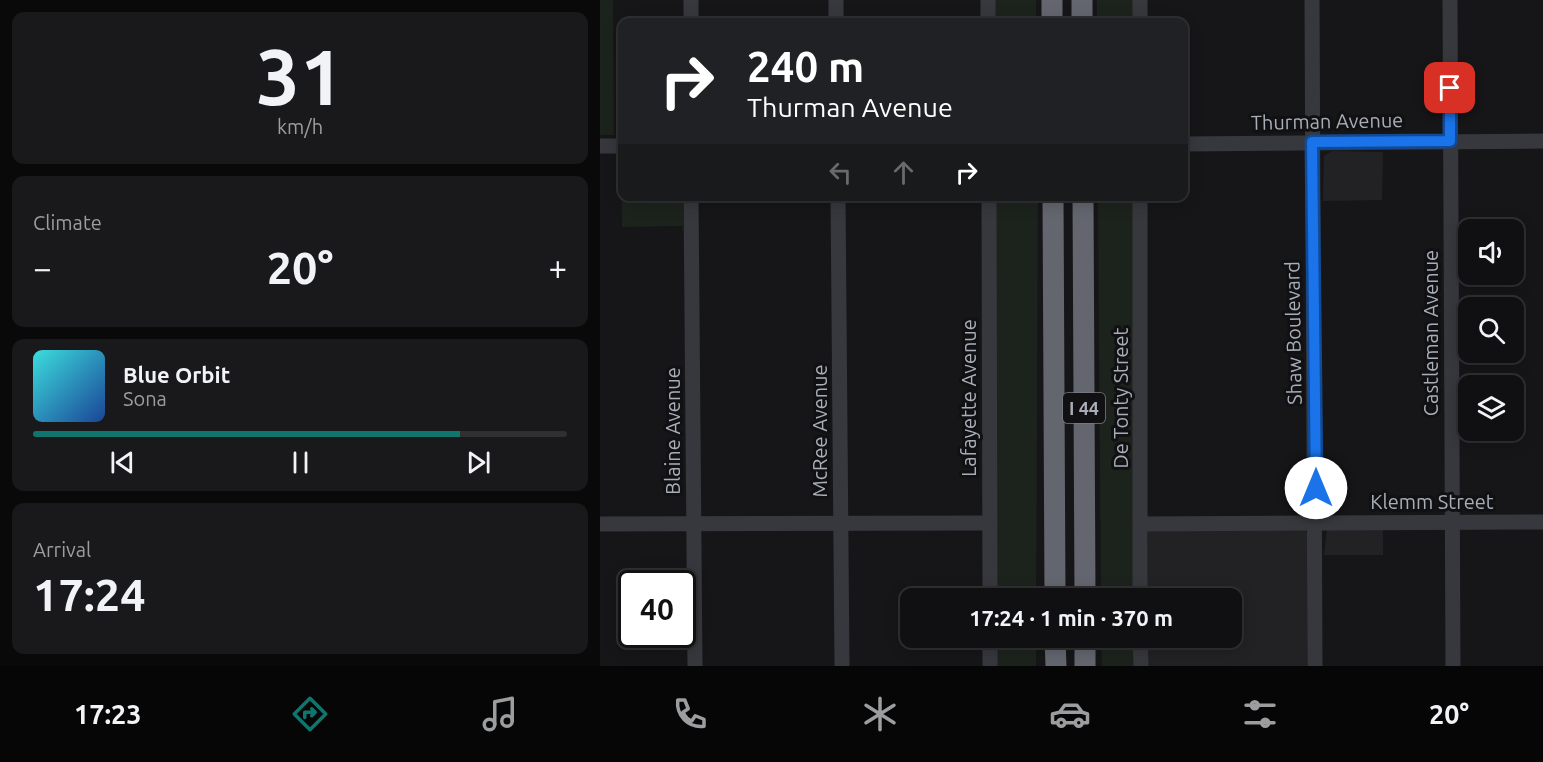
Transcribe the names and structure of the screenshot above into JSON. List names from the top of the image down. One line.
{"streets":{"highway":["I 44"],"street":["Thurman Avenue","Shaw Boulevard","Castleman Avenue","Lafayette Avenue","De Tonty Street","Blaine Avenue","McRee Avenue","Klemm Street"]},"crossings":[["Thurman Avenue","Shaw Boulevard"],["Thurman Avenue","Castleman Avenue"],["Shaw Boulevard","Klemm Street"],["Castleman Avenue","Klemm Street"],["De Tonty Street","Klemm Street"]],"page":{"tile":[["31","km/h"],"Climate",["Arrival","17:24"]],"turn":["240 m","Thurman Avenue"],"heat":["−","20°","+"],"song":["Blue Orbit","Sona"],"limit":"40","trip":"17:24 · 1 min · 370 m","tabs":["17:23","20°"]}}
